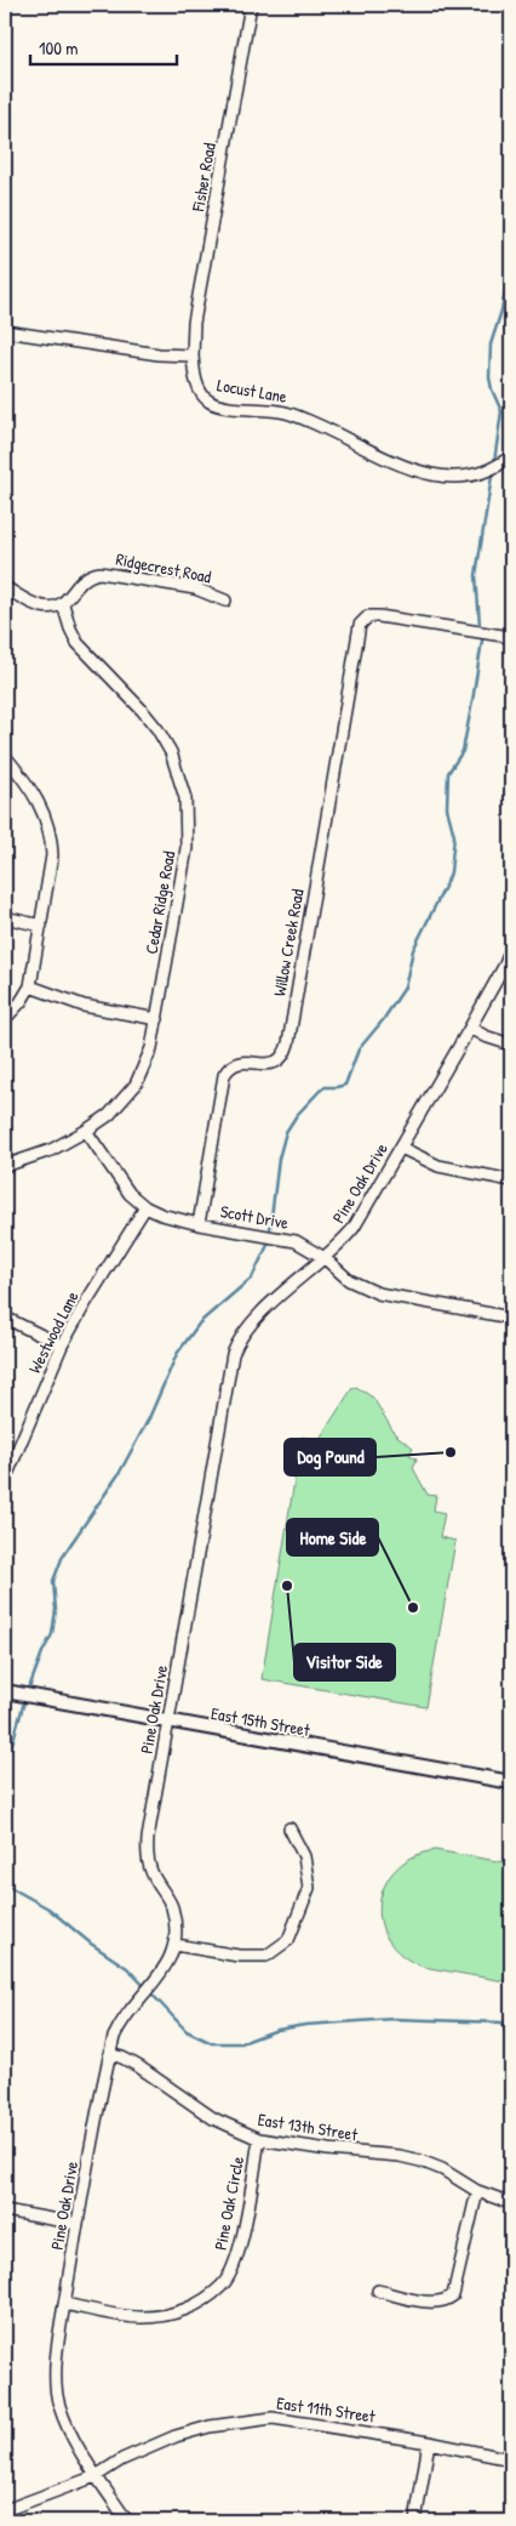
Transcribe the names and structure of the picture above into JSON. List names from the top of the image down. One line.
{"streets":{"main road":["East 15th Street"],"street":["Fisher Road","Locust Lane","Ridgecrest Road","Cedar Ridge Road","Willow Creek Road","Pine Oak Drive","Scott Drive","Westwood Lane","East 13th Street","Pine Oak Circle","East 11th Street"]},"crossings":[["Fisher Road","Locust Lane"],["Ridgecrest Road","Cedar Ridge Road"],["Cedar Ridge Road","Scott Drive"],["Willow Creek Road","Scott Drive"],["Pine Oak Drive","Scott Drive"],["Pine Oak Drive","East 15th Street"],["Pine Oak Drive","East 13th Street"],["Pine Oak Drive","Pine Oak Circle"],["Pine Oak Drive","East 11th Street"],["Scott Drive","Westwood Lane"],["East 13th Street","Pine Oak Circle"]],"places":["Dog Pound","Visitor Side","Home Side"],"scale_bar":"100 m"}
